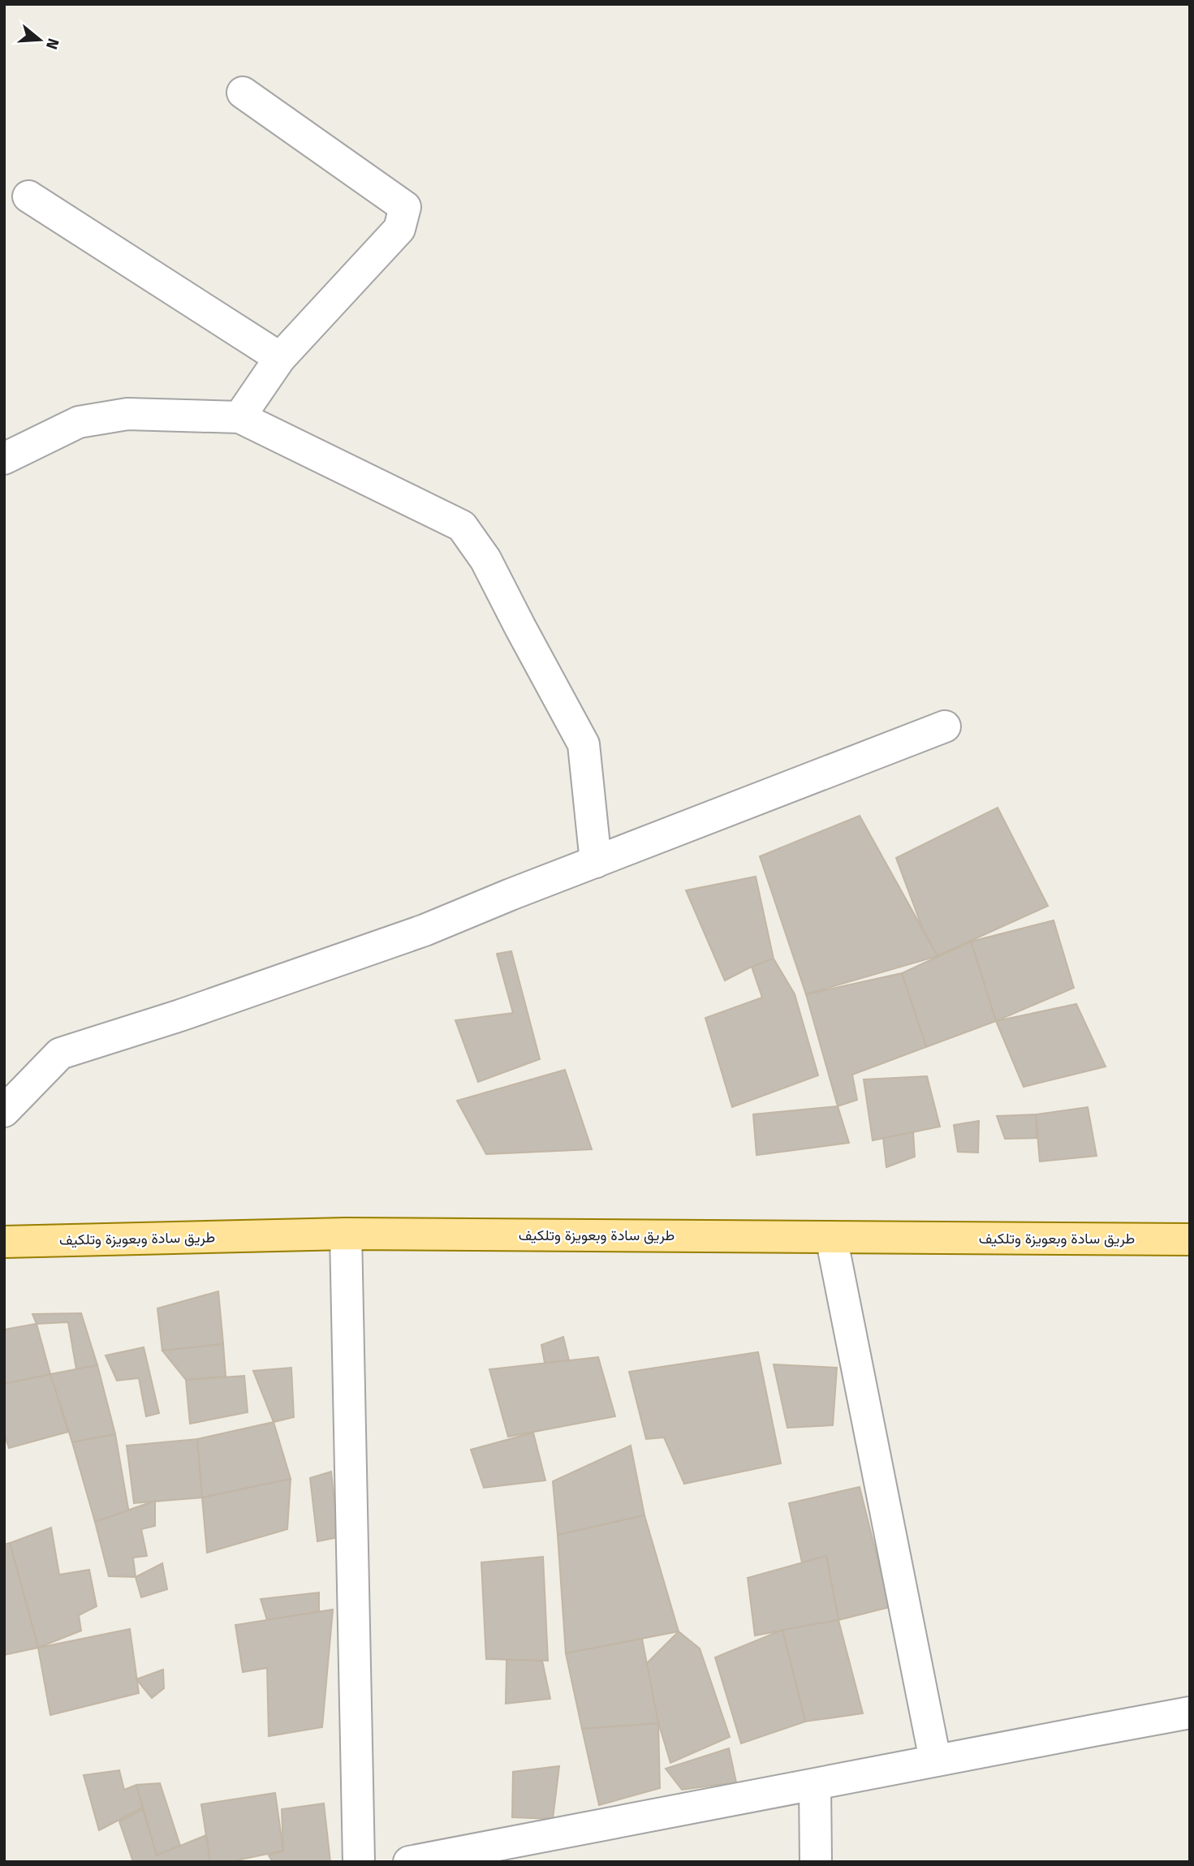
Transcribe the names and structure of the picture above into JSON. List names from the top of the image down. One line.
{"streets":{"main road":["طريق سادة وبعويزة وتلكيف"]},"north":"right"}
